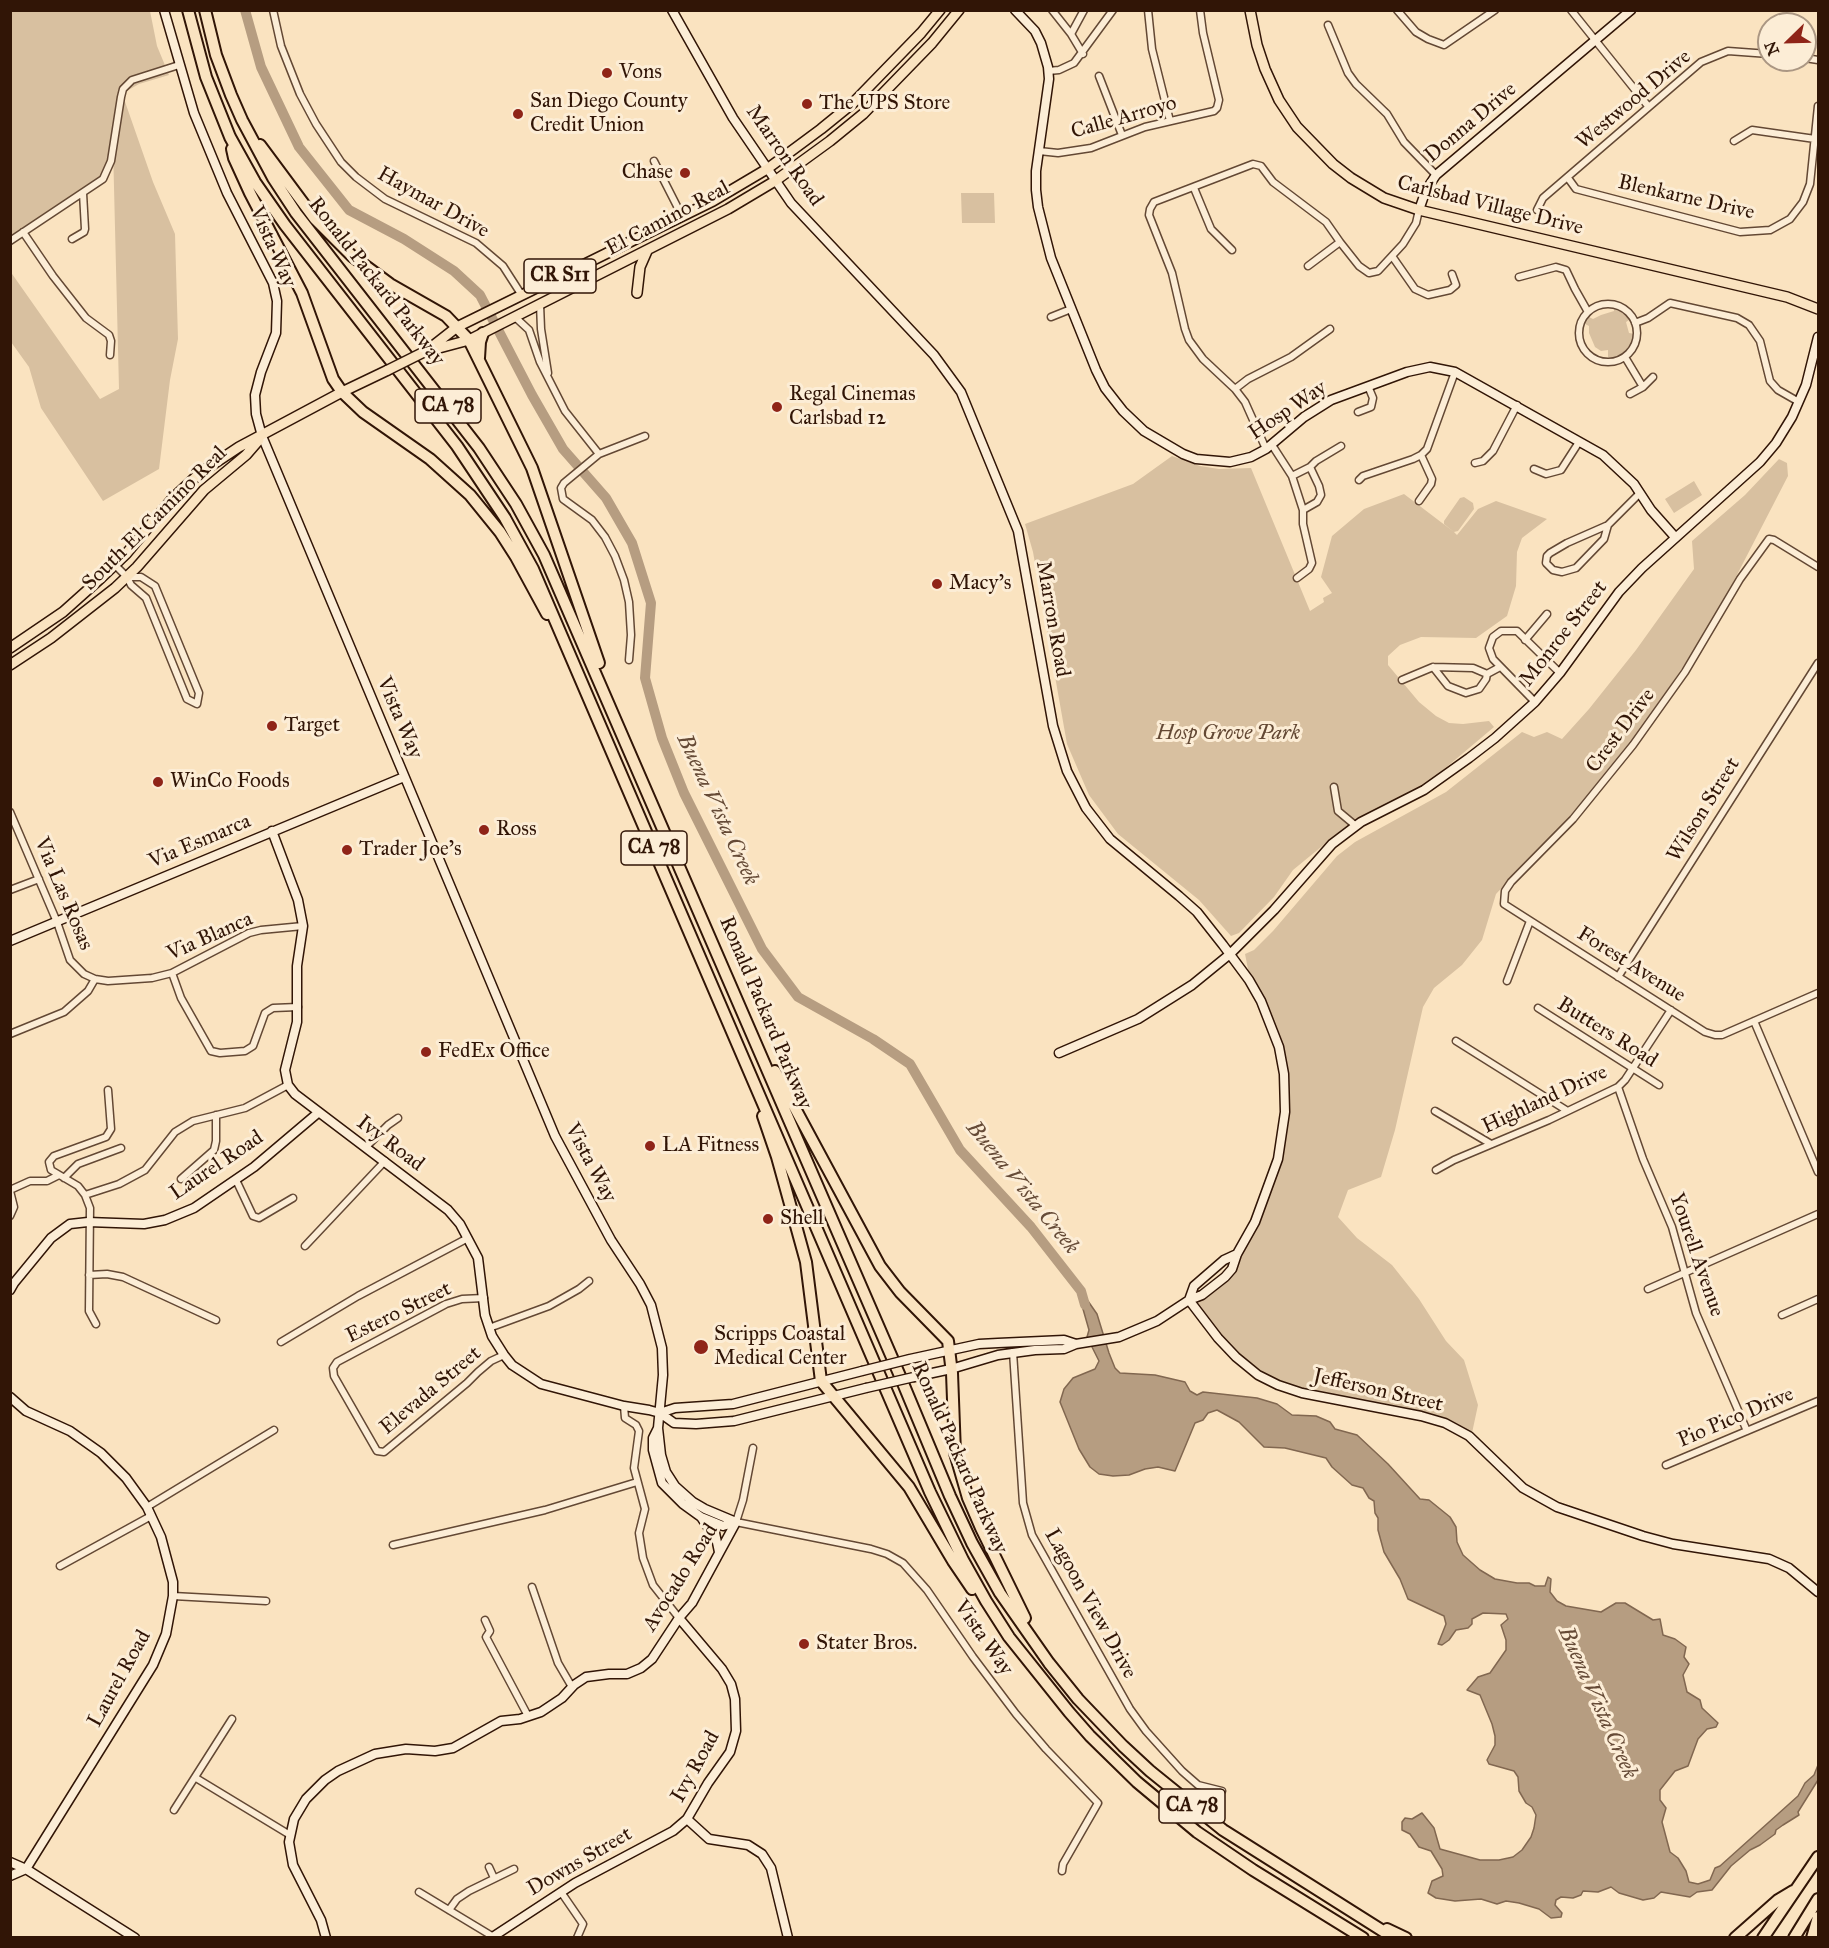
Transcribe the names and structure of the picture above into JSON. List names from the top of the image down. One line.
{"streets":{"highway":["Ronald Packard Parkway","CA 78"],"main road":["Donna Drive","Marron Road","Carlsbad Village Drive","El Camino Real","Vista Way","CR S11","Hosp Way","South El Camino Real","Monroe Street","Via Esmarca","Ivy Road","Laurel Road","Jefferson Street","Avocado Road","Downs Street"],"street":["Westwood Drive","Calle Arroyo","Blenkarne Drive","Haymar Drive","Crest Drive","Wilson Street","Via Las Rosas","Via Blanca","Forest Avenue","Butters Road","Highland Drive","Yourell Avenue","Estero Street","Elevada Street","Pio Pico Drive","Lagoon View Drive"]},"crossings":[["Westwood Drive","Blenkarne Drive"],["Calle Arroyo","Hosp Way"],["Donna Drive","Carlsbad Village Drive"],["Marron Road","El Camino Real"],["Marron Road","Monroe Street"],["Marron Road","Jefferson Street"],["Haymar Drive","El Camino Real"],["El Camino Real","South El Camino Real"],["Vista Way","South El Camino Real"],["Vista Way","Via Esmarca"],["Vista Way","Ivy Road"],["Vista Way","Avocado Road"],["Hosp Way","Monroe Street"],["Crest Drive","Forest Avenue"],["Wilson Street","Forest Avenue"],["Via Esmarca","Via Las Rosas"],["Via Las Rosas","Via Blanca"],["Forest Avenue","Highland Drive"],["Butters Road","Highland Drive"],["Highland Drive","Yourell Avenue"],["Ivy Road","Laurel Road"],["Ivy Road","Estero Street"],["Ivy Road","Elevada Street"],["Ivy Road","Avocado Road"],["Ivy Road","Downs Street"],["Yourell Avenue","Pio Pico Drive"],["Estero Street","Elevada Street"]],"water":["Buena Vista Creek"],"parks":["Hosp Grove Park"],"places":["Vons","The UPS Store","San Diego County Credit Union","Chase","Regal Cinemas Carlsbad 12","Macy's","Target","WinCo Foods","Ross","Trader Joe's","FedEx Office","LA Fitness","Shell","Scripps Coastal Medical Center","Stater Bros."],"north":"bottom left"}
